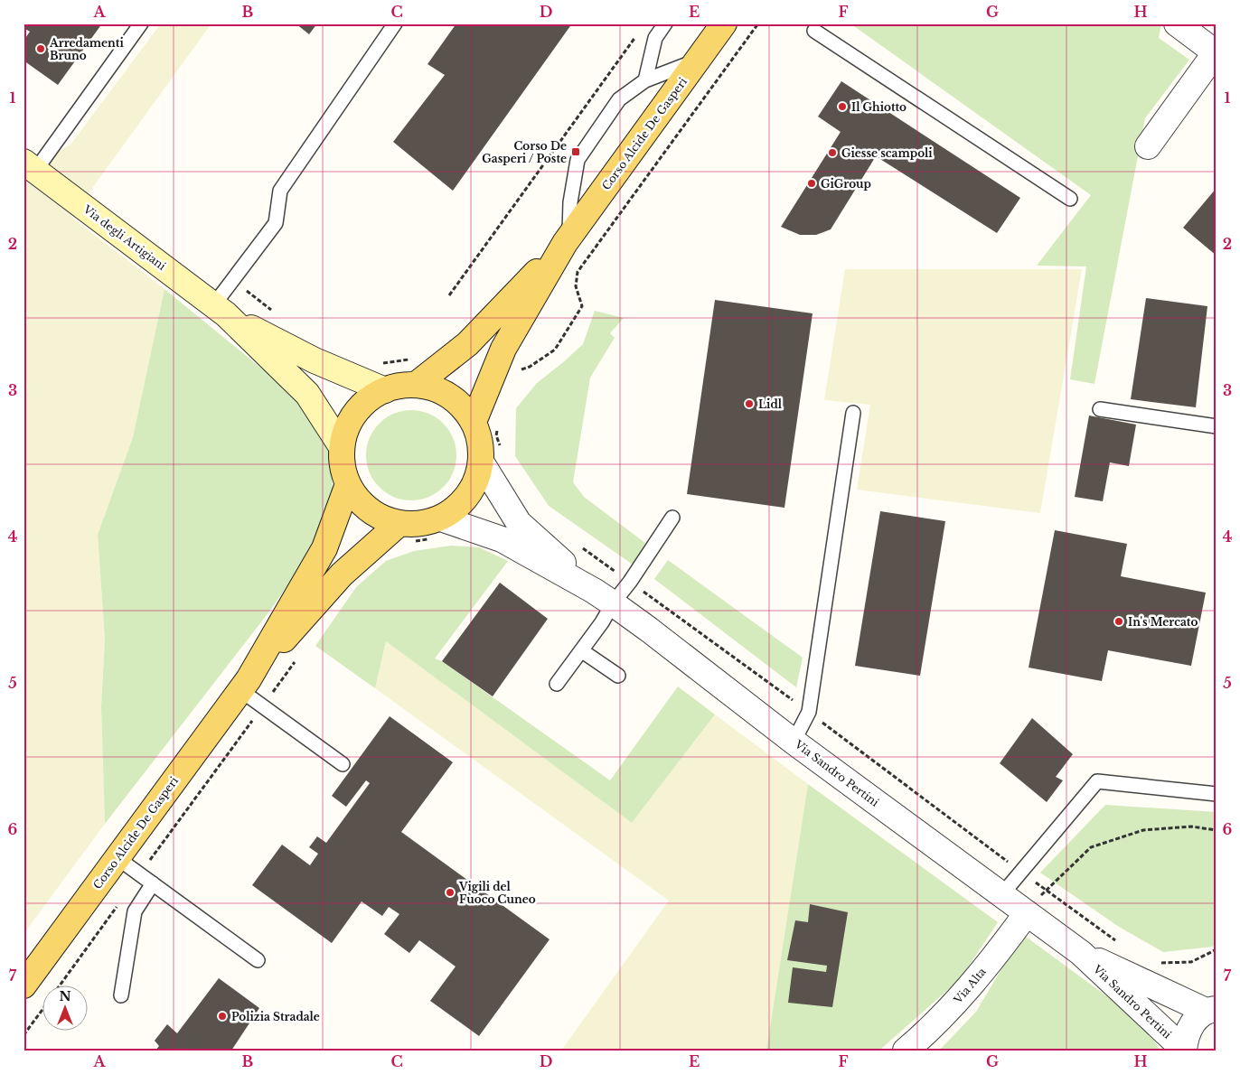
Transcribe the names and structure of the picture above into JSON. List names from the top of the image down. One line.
{"streets":{"main road":["Corso Alcide De Gasperi","Via degli Artigiani"],"street":["Via Sandro Pertini","Via Alta"]},"crossings":[["Corso Alcide De Gasperi","Via degli Artigiani"],["Corso Alcide De Gasperi","Via Sandro Pertini"],["Via degli Artigiani","Via Sandro Pertini"],["Via Sandro Pertini","Via Alta"]],"places":{"other":["Arredamenti Bruno","Il Ghiotto","Giesse scampoli","GiGroup","Lidl","In's Mercato","Vigili del Fuoco Cuneo","Polizia Stradale"],"transit":["Corso De Gasperi / Poste"]},"north":"top","grid":{"columns":["A","B","C","D","E","F","G","H"],"rows":["1","2","3","4","5","6","7"]}}
